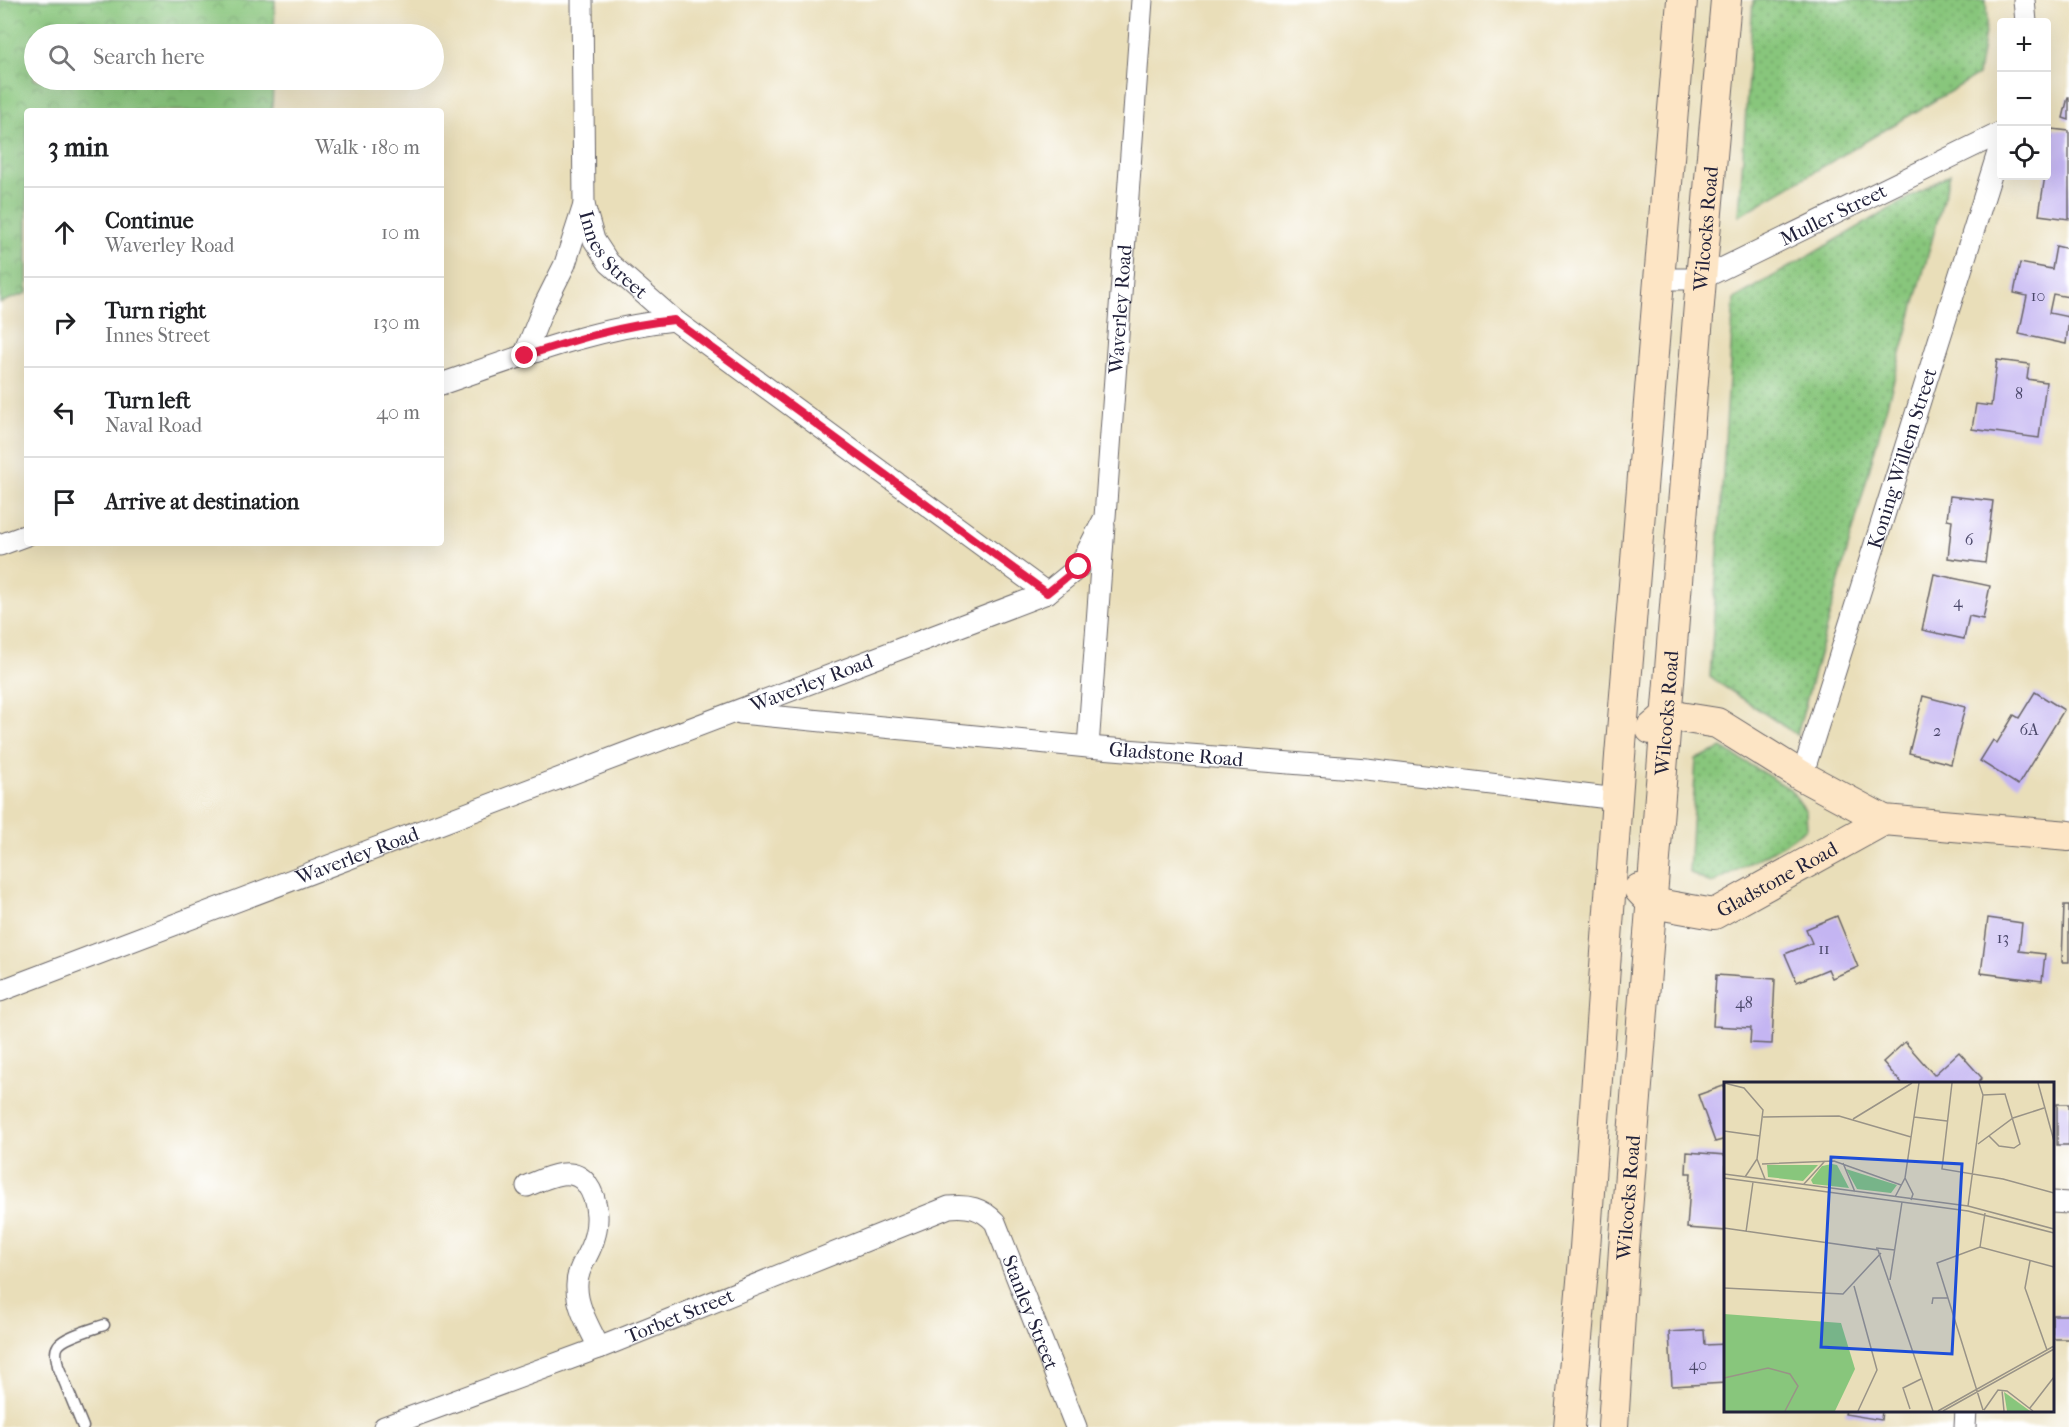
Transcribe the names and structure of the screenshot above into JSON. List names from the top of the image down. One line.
{"streets":{"street":["Muller Street","Wilcocks Road","Innes Street","Waverley Road","Koning Willem Street","Gladstone Road","Stanley Street","Torbet Street"]},"crossings":[["Muller Street","Wilcocks Road"],["Wilcocks Road","Gladstone Road"],["Innes Street","Waverley Road"],["Waverley Road","Gladstone Road"],["Stanley Street","Torbet Street"]],"house_numbers":["10","8","6","4","6A","2","13","11","48","40"],"page":{"map_buttons":["+","−"],"search":"Search here","heading":["3 min","Walk · 180 m"],"list":[["Continue","Waverley Road","10 m"],["Turn right","Innes Street","130 m"],["Turn left","Naval Road","40 m"],"Arrive at destination"]}}
